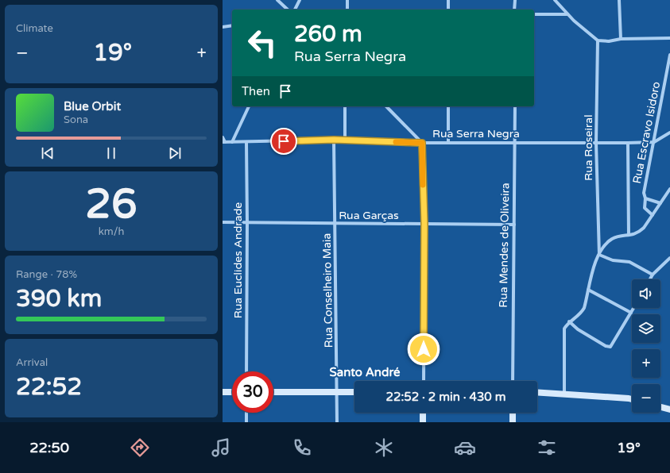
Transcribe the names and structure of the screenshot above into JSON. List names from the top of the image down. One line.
{"streets":{"street":["Rua Escravo Isidoro","Rua Serra Negra","Rua Roseiral","Rua Garças","Rua Mendes de Oliveira","Rua Euclides Andrade","Rua Conselheiro Maia"]},"crossings":[["Rua Escravo Isidoro","Rua Serra Negra"],["Rua Serra Negra","Rua Roseiral"],["Rua Serra Negra","Rua Mendes de Oliveira"],["Rua Serra Negra","Rua Euclides Andrade"],["Rua Serra Negra","Rua Conselheiro Maia"],["Rua Garças","Rua Mendes de Oliveira"],["Rua Garças","Rua Euclides Andrade"],["Rua Garças","Rua Conselheiro Maia"]],"districts":["Santo André"],"page":{"tile":["Climate",["26","km/h"],["Range · 78%","390 km"],["Arrival","22:52"]],"turn":["260 m","Rua Serra Negra"],"heat":["−","19°","+"],"then":"Then","song":["Blue Orbit","Sona"],"map_buttons":["+","−"],"limit":"30","trip":"22:52 · 2 min · 430 m","tabs":["22:50","19°"]}}
